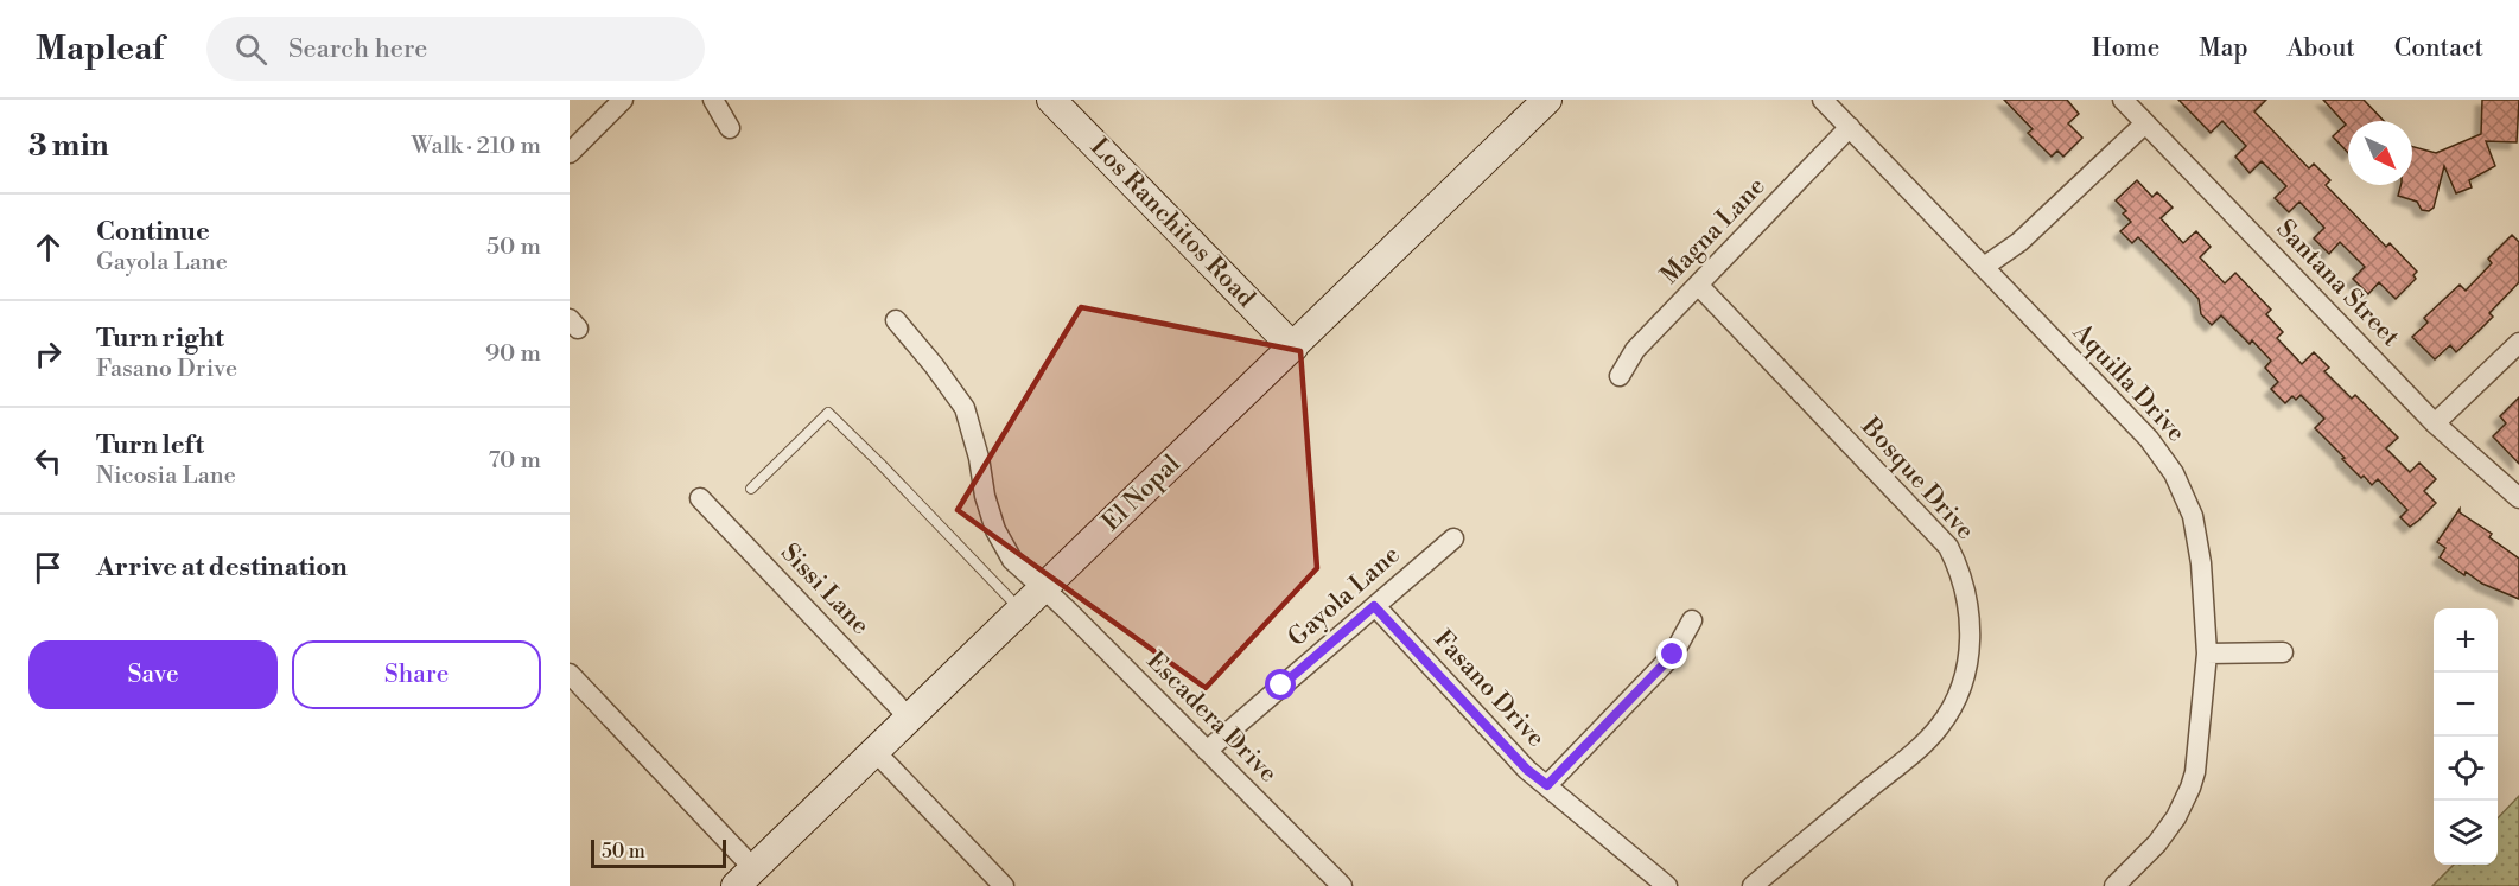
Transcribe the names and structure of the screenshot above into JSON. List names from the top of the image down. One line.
{"streets":{"main road":["Los Ranchitos Road","El Nopal"],"street":["Magna Lane","Santana Street","Aquilla Drive","Bosque Drive","Sissi Lane","Gayola Lane","Fasano Drive","Escadera Drive"]},"crossings":[["Los Ranchitos Road","El Nopal"],["Magna Lane","Aquilla Drive"],["Magna Lane","Bosque Drive"],["El Nopal","Sissi Lane"],["El Nopal","Escadera Drive"],["Gayola Lane","Fasano Drive"],["Gayola Lane","Escadera Drive"]],"scale_bar":"50 m","north":"bottom right","page":{"header":"Mapleaf","search":"Search here","nav":["Home","Map","About","Contact"],"heading":["3 min","Walk · 210 m"],"list":[["Continue","Gayola Lane","50 m"],["Turn right","Fasano Drive","90 m"],["Turn left","Nicosia Lane","70 m"],"Arrive at destination"],"map_buttons":["+","−"],"buttons":["Save","Share"],"scale":"50 m"}}
